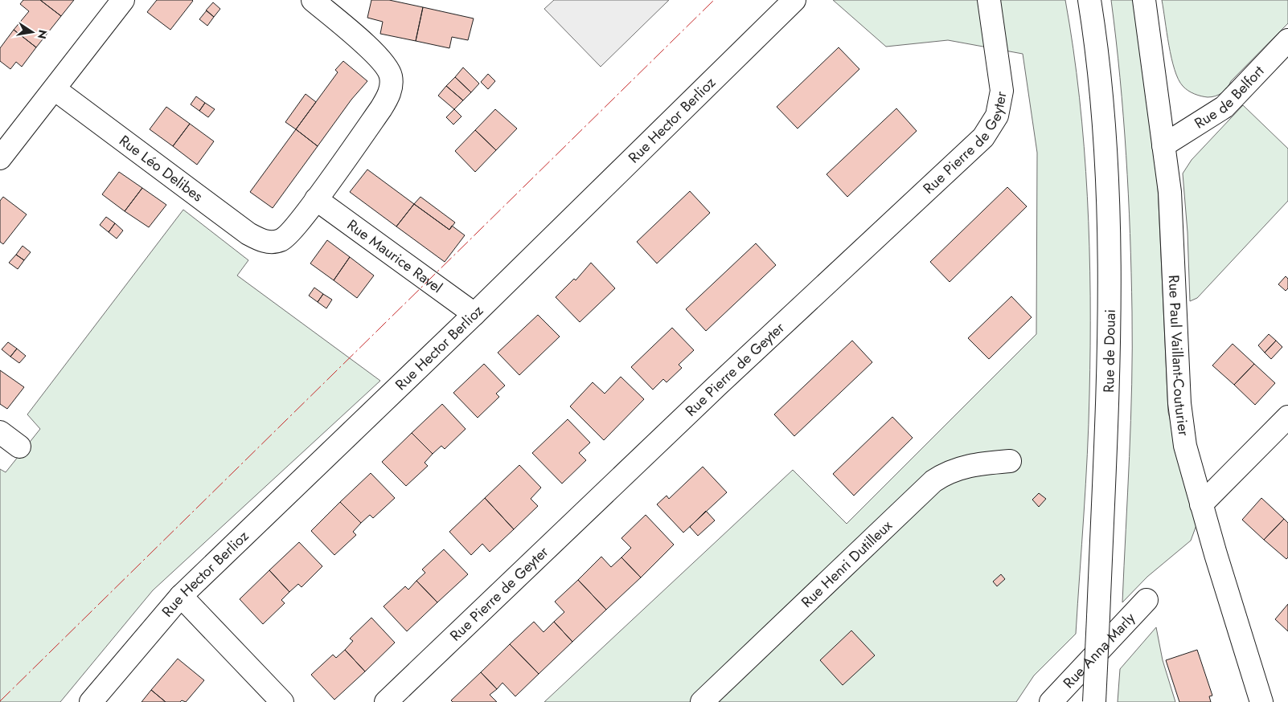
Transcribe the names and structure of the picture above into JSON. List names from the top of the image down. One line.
{"streets":{"street":["Rue de Belfort","Rue Hector Berlioz","Rue Pierre de Geyter","Rue Léo Delibes","Rue Maurice Ravel","Rue de Douai","Rue Paul Vaillant-Couturier","Rue Henri Dutilleux","Rue Anna Marly"]},"crossings":[["Rue de Belfort","Rue Paul Vaillant-Couturier"],["Rue Hector Berlioz","Rue Maurice Ravel"],["Rue Léo Delibes","Rue Maurice Ravel"]],"north":"right"}
